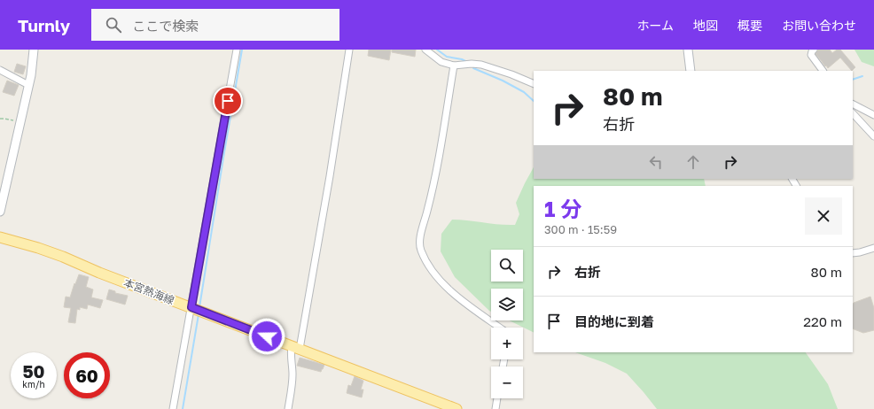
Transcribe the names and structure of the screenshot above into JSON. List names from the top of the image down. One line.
{"streets":{"main road":["本宮熱海線"]},"page":{"header":"Turnly","search":"ここで検索","nav":["ホーム","地図","概要","お問い合わせ"],"turn":["80 m","右折"],"heading":["1 分","300 m · 15:59"],"list":[{"name":"右折","value":"80 m"},{"name":"目的地に到着","value":"220 m"}],"map_buttons":["+","−"],"speed":"50 km/h","limit":"60"}}
